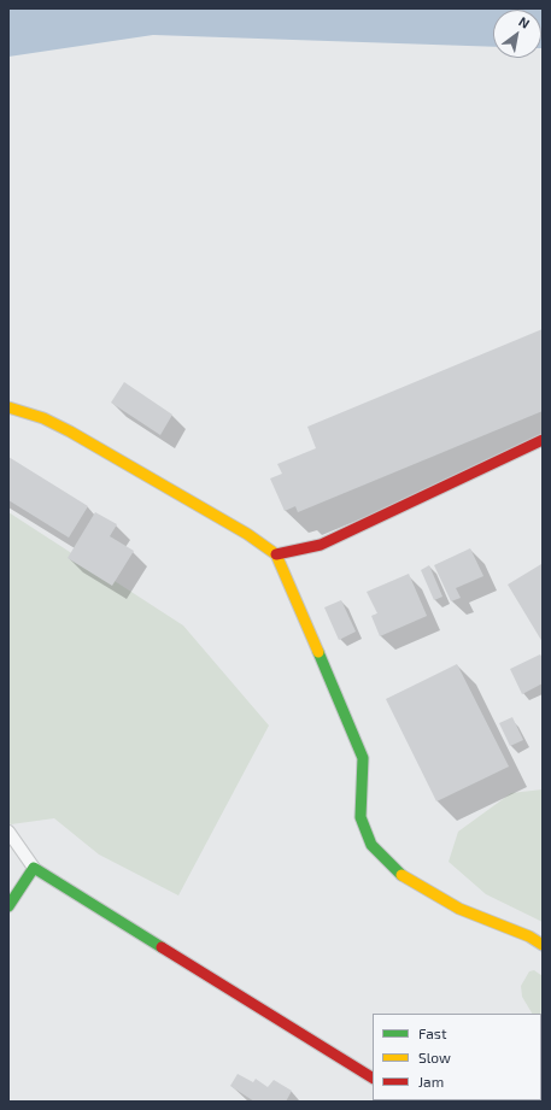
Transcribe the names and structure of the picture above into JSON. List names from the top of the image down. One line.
{"legend":["Fast","Slow","Jam"],"north":"top right"}
